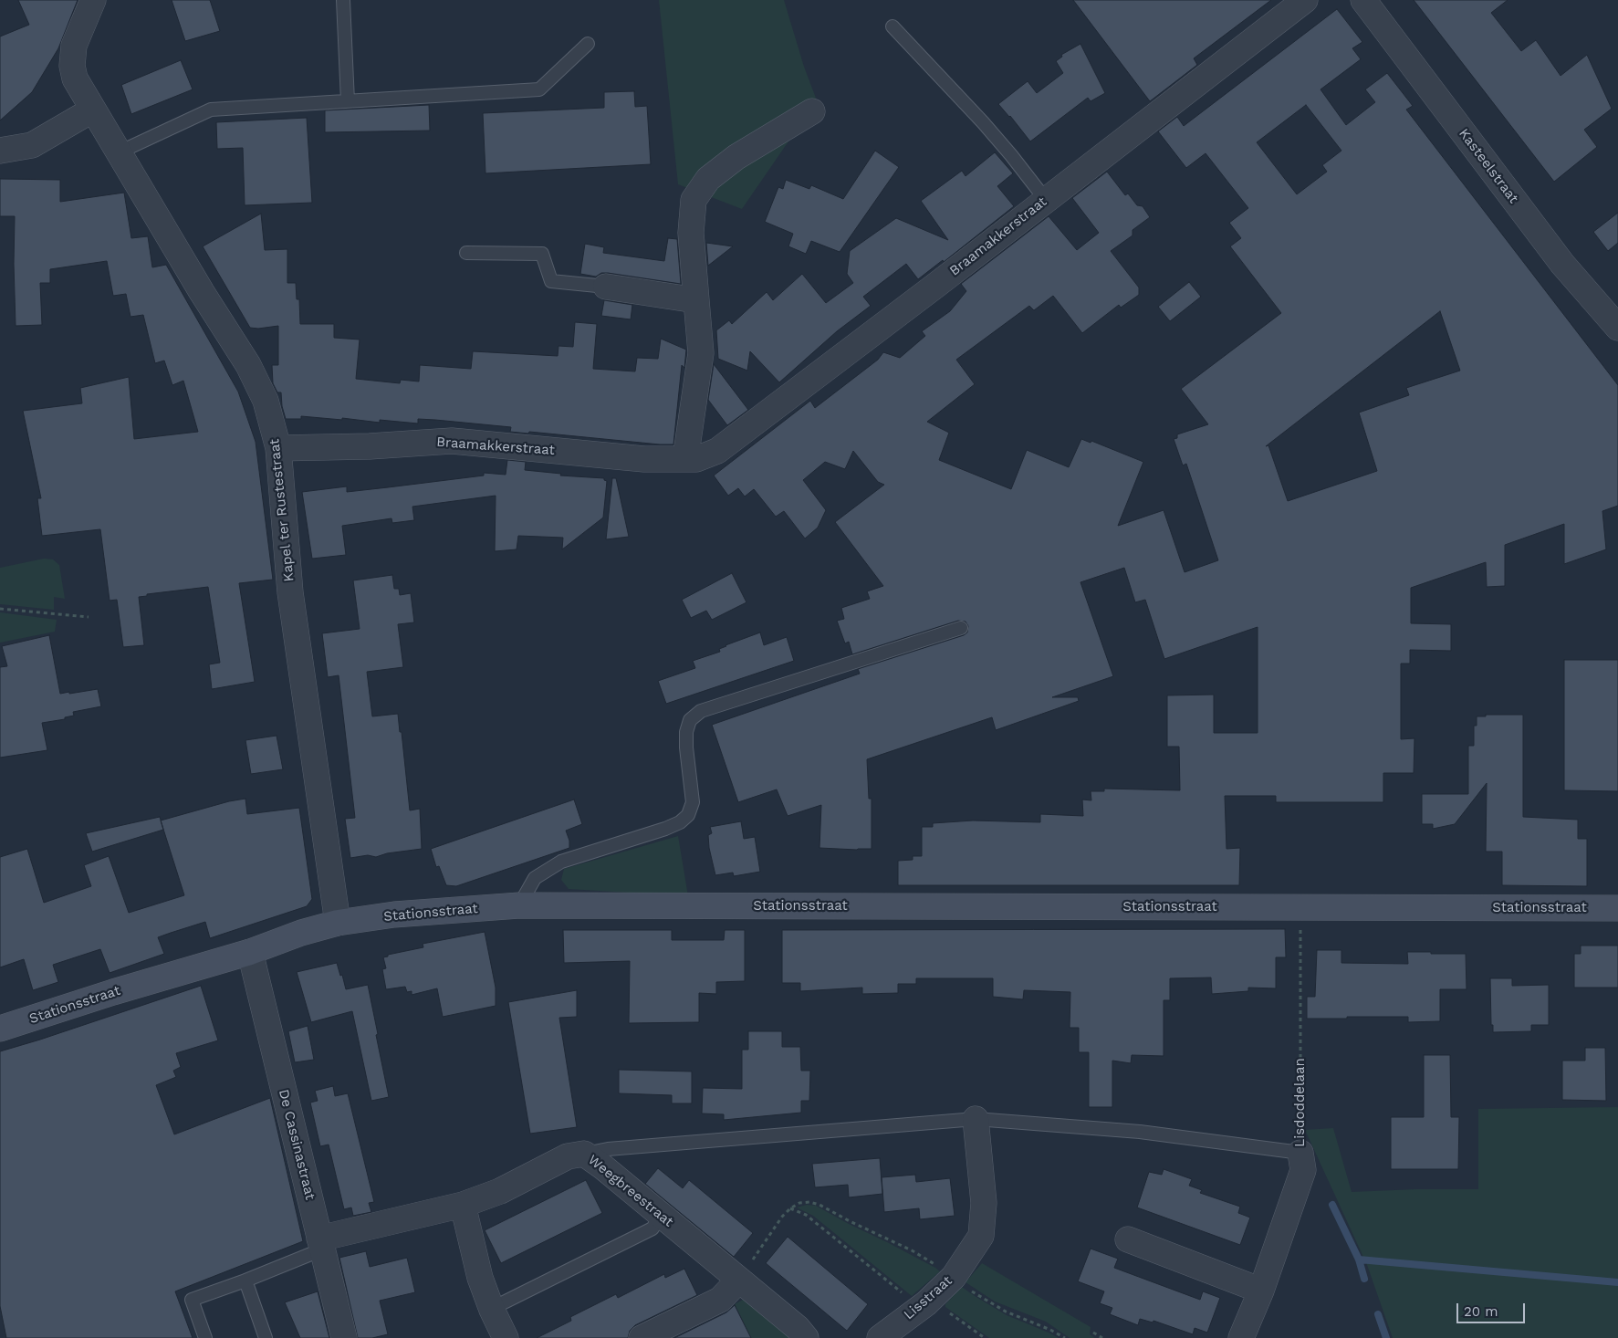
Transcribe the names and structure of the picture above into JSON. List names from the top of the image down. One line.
{"streets":{"street":["Kasteelstraat","Braamakkerstraat","Kapel ter Rustestraat","Stationsstraat","Lisdoddelaan","De Cassinastraat","Weegbreestraat","Lisstraat"]},"crossings":[["Braamakkerstraat","Kapel ter Rustestraat"],["Kapel ter Rustestraat","Stationsstraat"],["Stationsstraat","Lisdoddelaan"],["Stationsstraat","De Cassinastraat"],["De Cassinastraat","Weegbreestraat"]],"scale_bar":"20 m"}
